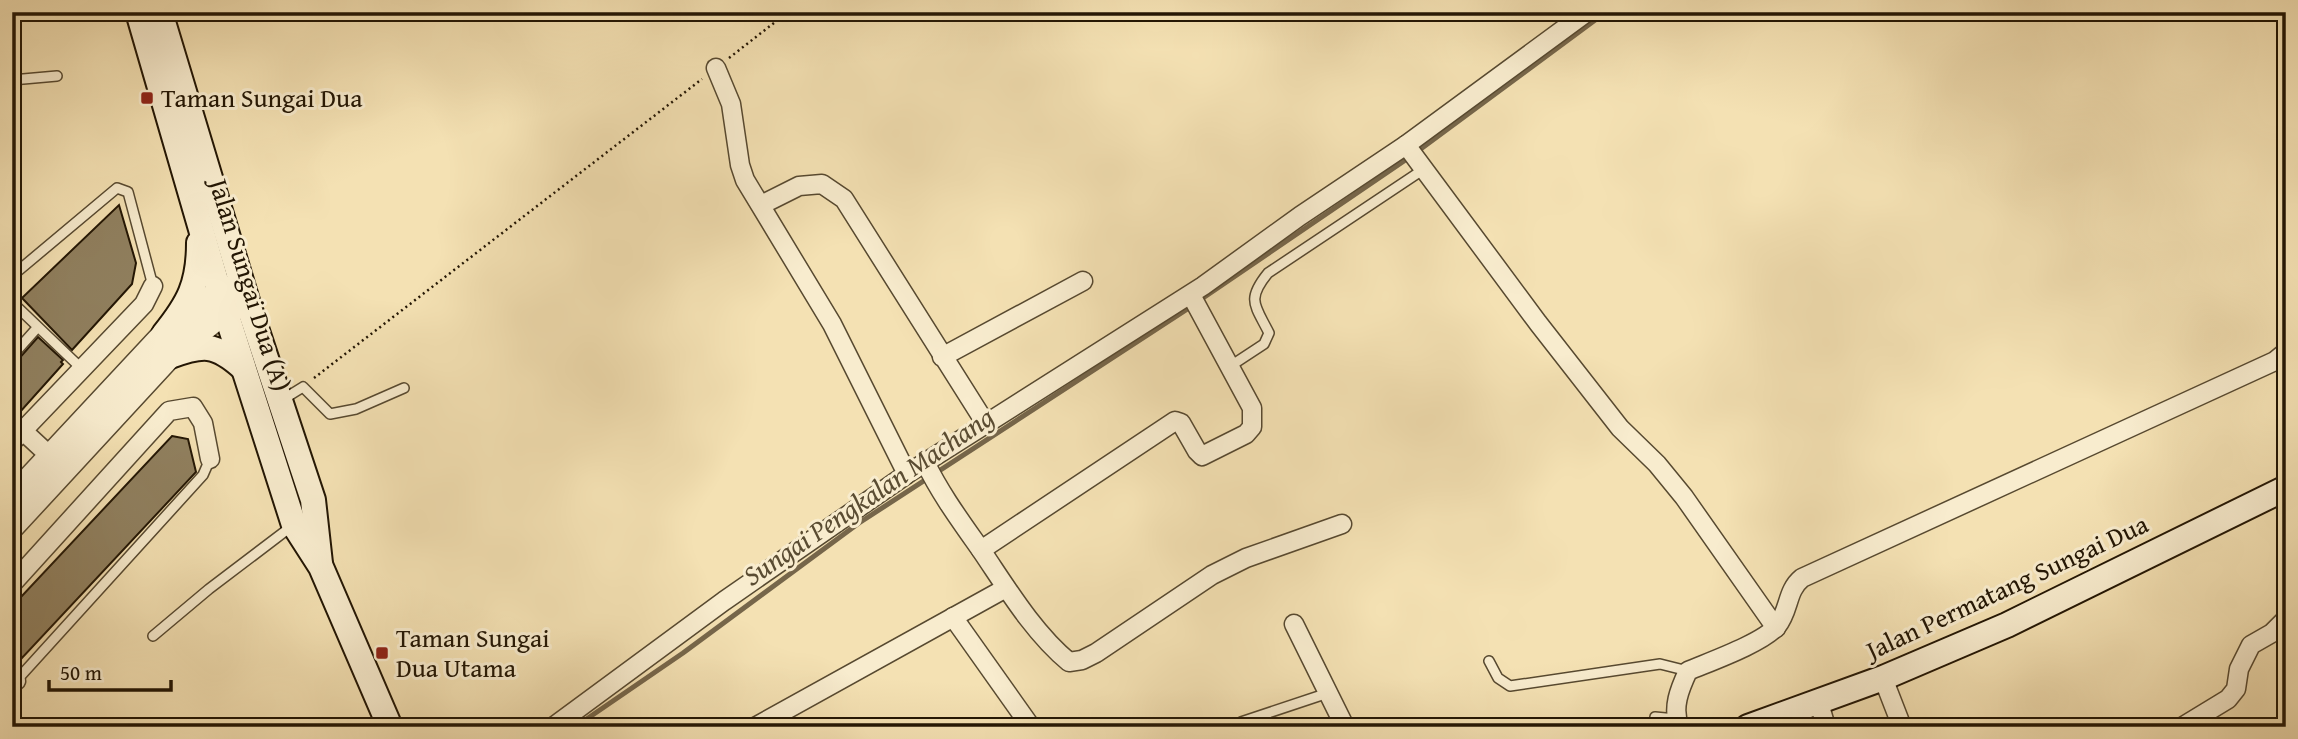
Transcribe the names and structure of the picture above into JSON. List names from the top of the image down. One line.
{"streets":{"main road":["Jalan Sungai Dua (A)","Jalan Permatang Sungai Dua"]},"water":["Sungai Pengkalan Machang"],"places":{"transit":["Taman Sungai Dua","Taman Sungai Dua Utama"]},"scale_bar":"50 m"}
